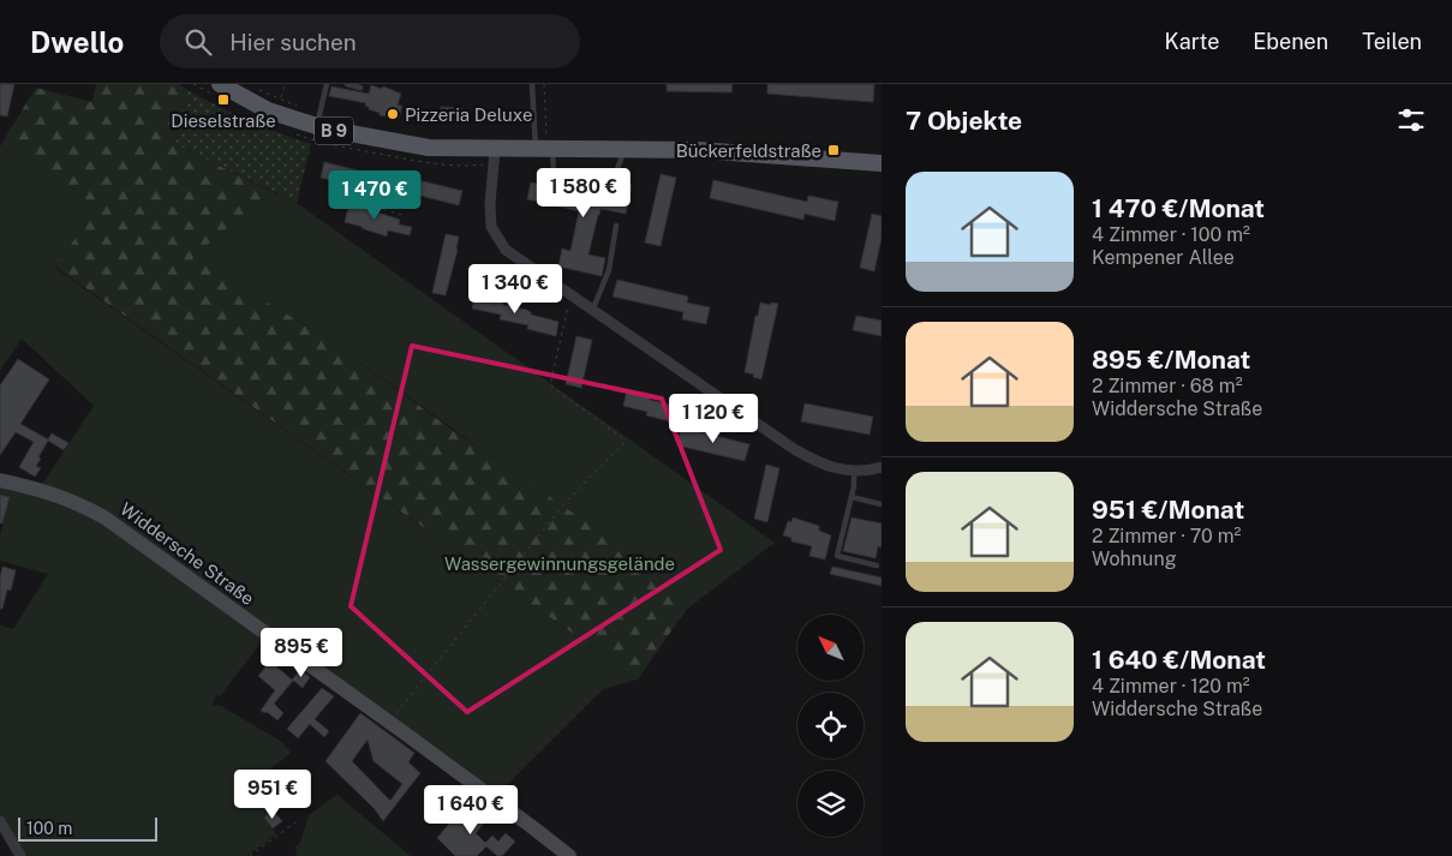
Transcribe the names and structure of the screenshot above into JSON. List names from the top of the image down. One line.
{"streets":{"main road":["B 9"],"street":["Widdersche Straße"]},"parks":["Wassergewinnungsgelände"],"places":{"transit":["Dieselstraße","Bückerfeldstraße"],"other":["Pizzeria Deluxe"]},"scale_bar":"100 m","north":"top left","page":{"header":"Dwello","search":"Hier suchen","nav":["Karte","Ebenen","Teilen"],"heading":"7 Objekte","list":[{"name":"1 470 €/Monat","note":"4 Zimmer · 100 m² · Kempener Allee"},{"name":"895 €/Monat","note":"2 Zimmer · 68 m² · Widdersche Straße"},{"name":"951 €/Monat","note":"2 Zimmer · 70 m² · Wohnung"},{"name":"1 640 €/Monat","note":"4 Zimmer · 120 m² · Widdersche Straße"}],"price":["1 580 €","1 470 €","1 340 €","1 120 €","895 €","951 €","1 640 €"],"scale":"100 m"}}
